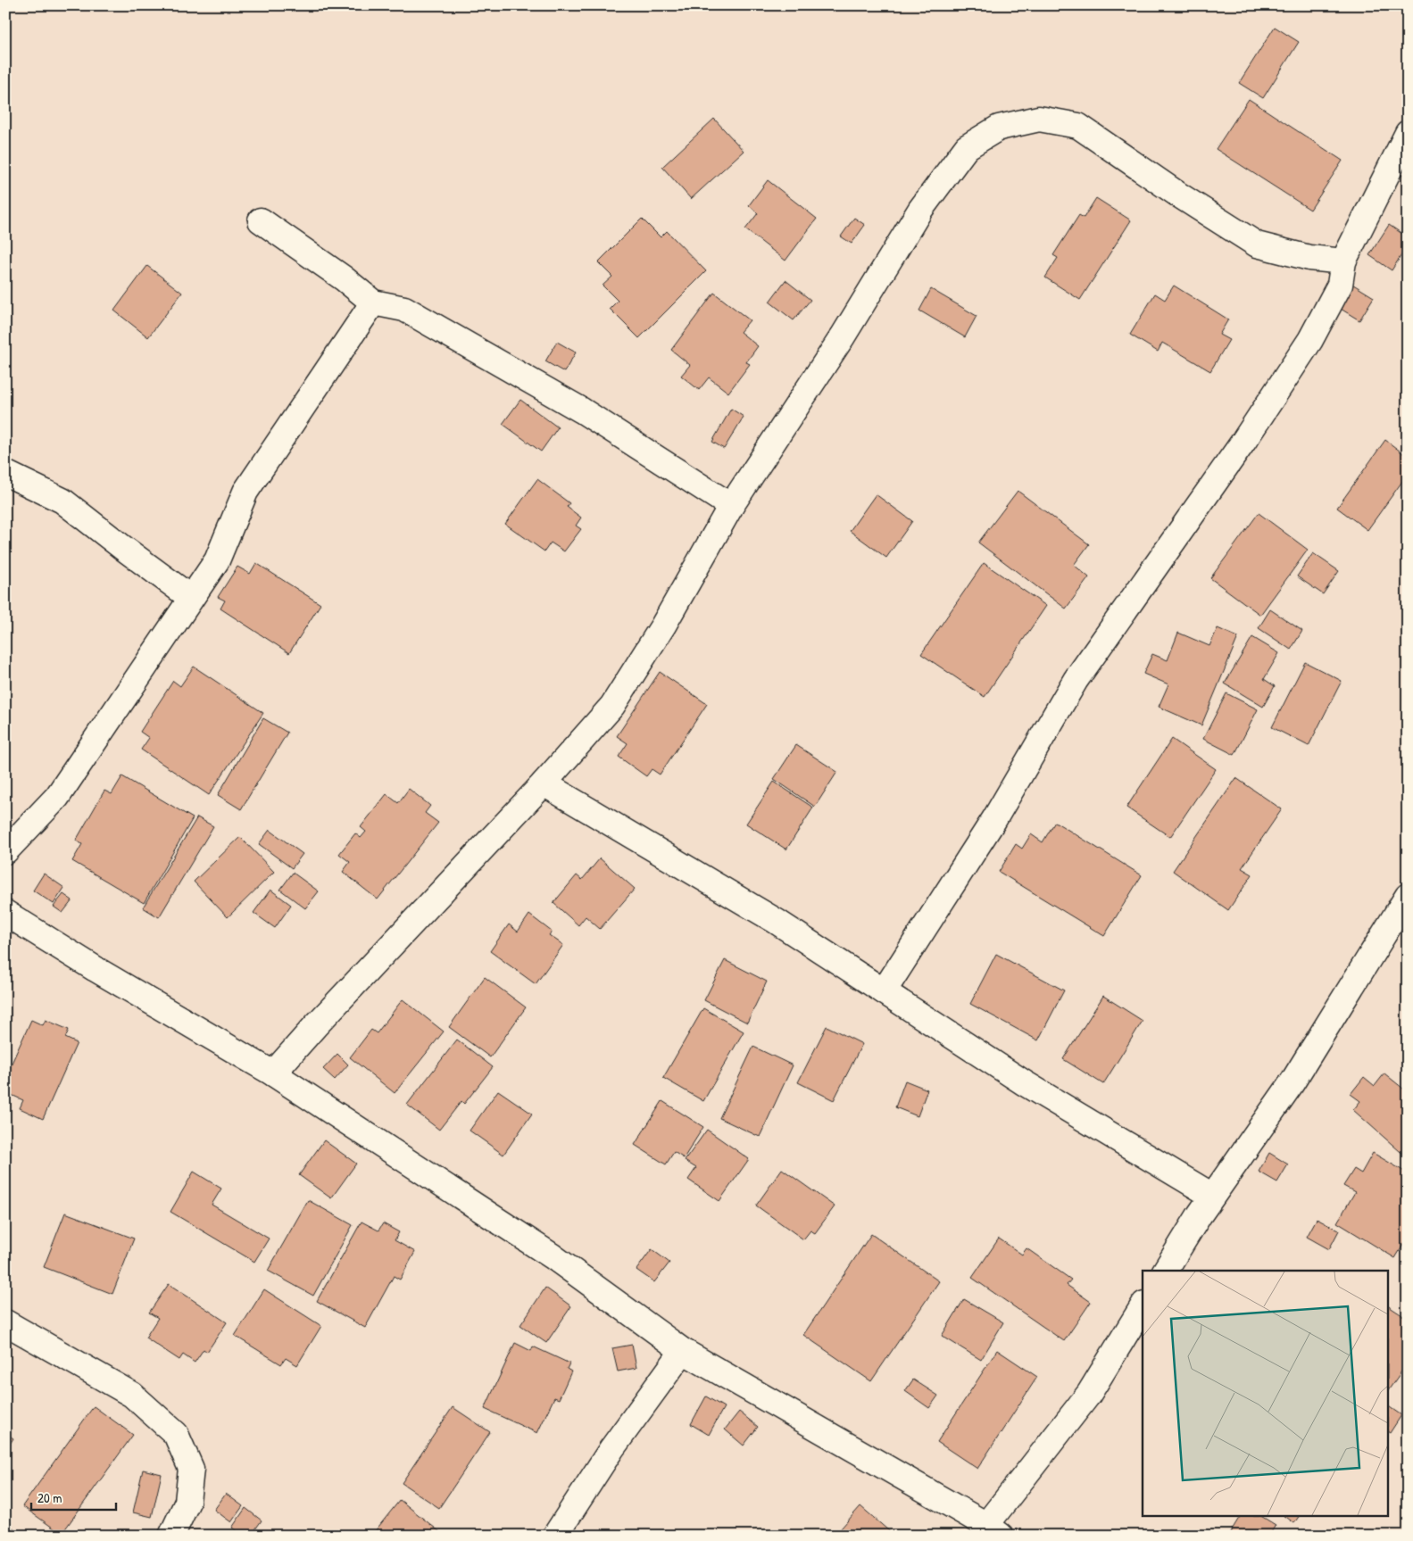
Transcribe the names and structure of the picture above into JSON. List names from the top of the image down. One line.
{"scale_bar":"20 m"}
